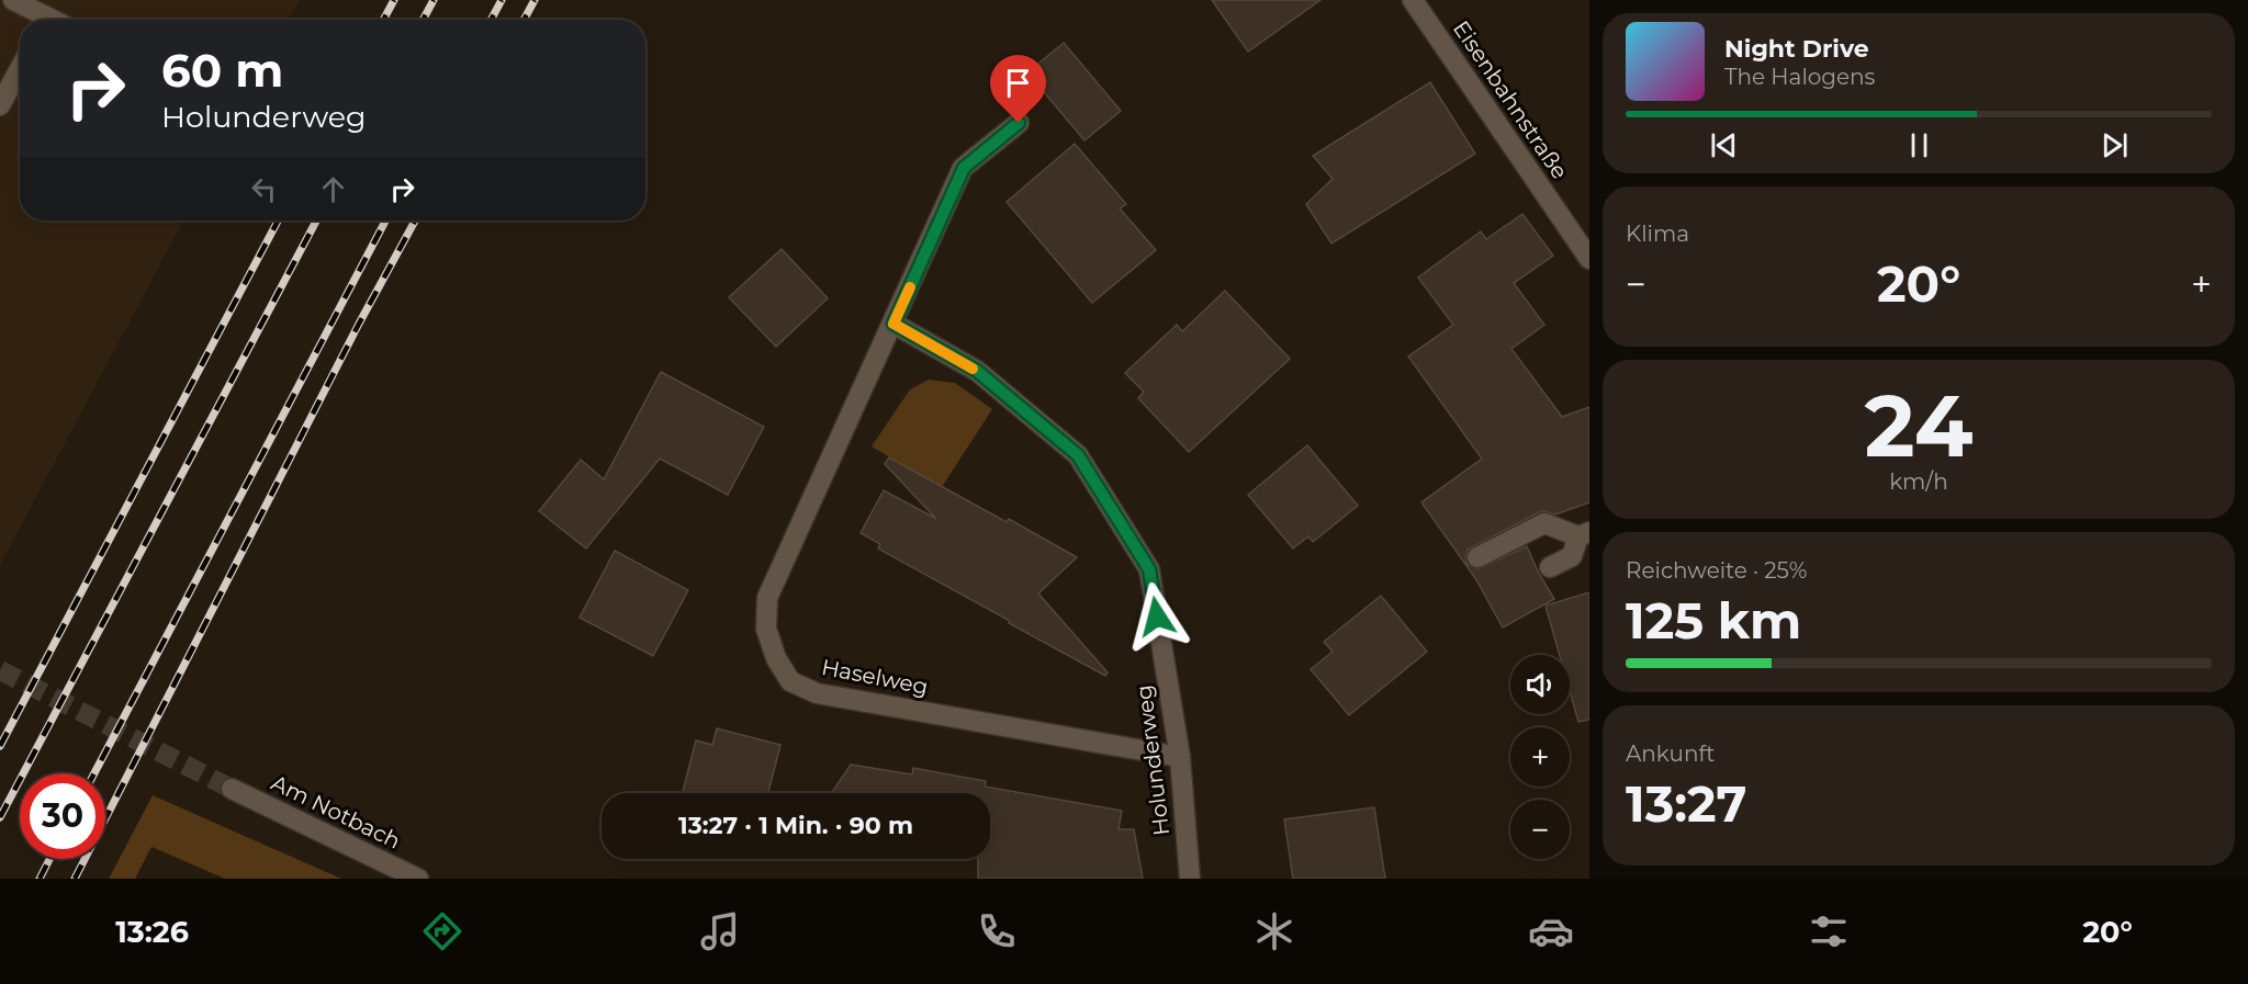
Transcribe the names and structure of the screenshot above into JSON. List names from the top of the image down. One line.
{"streets":{"street":["Eisenbahnstraße","Haselweg","Holunderweg","Am Notbach"]},"crossings":[["Haselweg","Holunderweg"]],"page":{"turn":["60 m","Holunderweg"],"song":["Night Drive","The Halogens"],"tile":["Klima",["24","km/h"],["Reichweite · 25%","125 km"],["Ankunft","13:27"]],"heat":["−","20°","+"],"map_buttons":["+","−"],"limit":"30","trip":"13:27 · 1 Min. · 90 m","tabs":["13:26","20°"]}}
